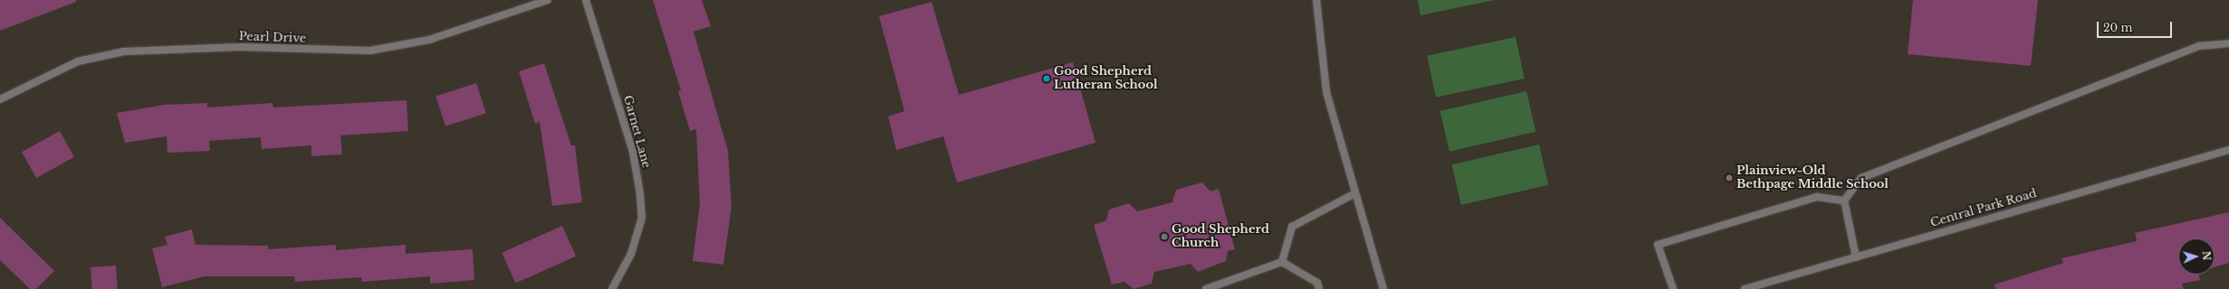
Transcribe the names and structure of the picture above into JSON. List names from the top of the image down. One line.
{"streets":{"street":["Pearl Drive","Garnet Lane","Central Park Road"]},"places":["Good Shepherd Lutheran School","Plainview-Old Bethpage Middle School","Good Shepherd Church"],"scale_bar":"20 m","north":"right"}
